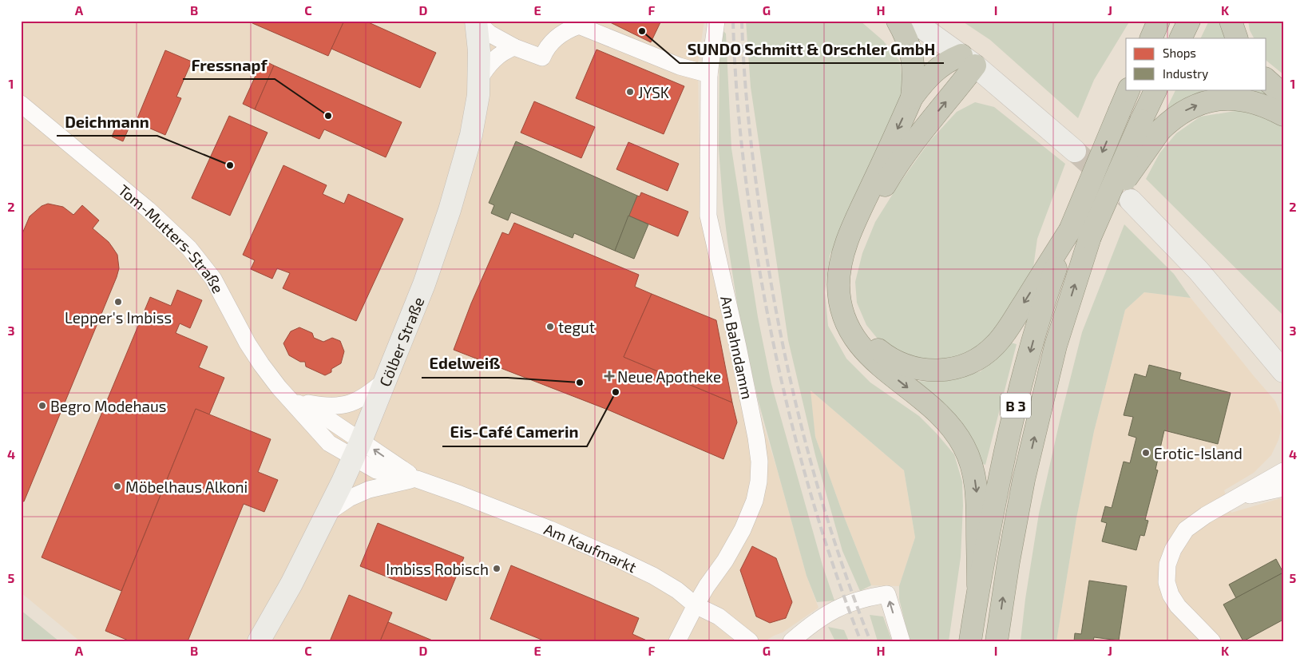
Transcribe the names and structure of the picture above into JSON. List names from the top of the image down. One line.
{"streets":{"highway":["B 3"],"street":["Tom-Mutters-Straße","Cölber Straße","Am Bahndamm","Am Kaufmarkt"]},"crossings":[["Tom-Mutters-Straße","Cölber Straße"],["Tom-Mutters-Straße","Am Kaufmarkt"],["Cölber Straße","Am Kaufmarkt"],["Am Bahndamm","Am Kaufmarkt"]],"places":{"other":["SUNDO Schmitt & Orschler GmbH","JYSK","Fressnapf","Deichmann","Lepper's Imbiss","tegut","Edelweiß","Eis-Café Camerin","Begro Modehaus","Erotic-Island","Möbelhaus Alkoni","Imbiss Robisch"],"health":["Neue Apotheke"]},"legend":["Shops","Industry"],"grid":{"columns":["A","B","C","D","E","F","G","H","I","J","K"],"rows":["1","2","3","4","5"]}}
